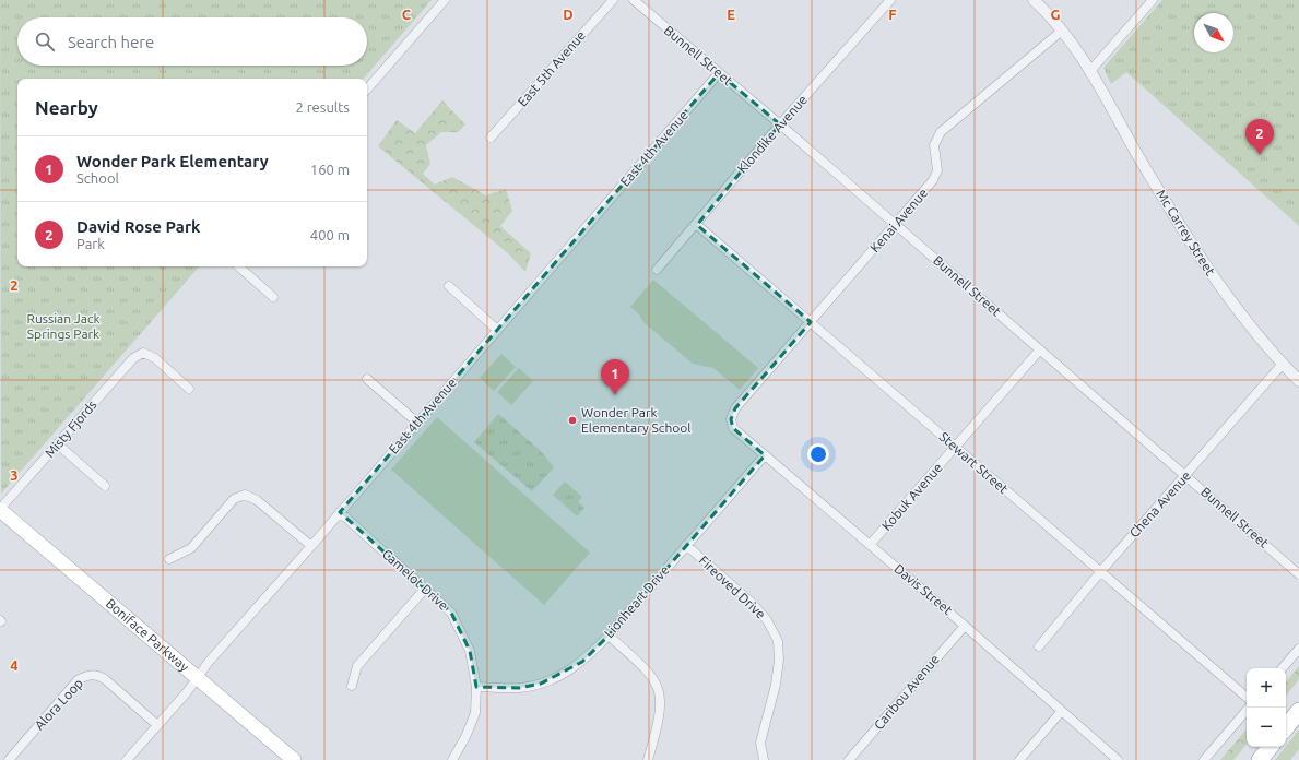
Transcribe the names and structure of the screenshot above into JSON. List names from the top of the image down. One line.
{"streets":{"main road":["Boniface Parkway"],"street":["Bunnell Street","East 5th Avenue","Klondike Avenue","East 4th Avenue","Kenai Avenue","Mc Carrey Street","Misty Fjords","Stewart Street","Kobuk Avenue","Chena Avenue","Camelot Drive","Fireoved Drive","Davis Street","Lionheart Drive","Caribou Avenue","Alora Loop"]},"crossings":[["Bunnell Street","Klondike Avenue"],["Bunnell Street","East 4th Avenue"],["Bunnell Street","Kenai Avenue"],["Bunnell Street","Kobuk Avenue"],["Bunnell Street","Chena Avenue"],["Klondike Avenue","Stewart Street"],["East 4th Avenue","Camelot Drive"],["East 4th Avenue","Boniface Parkway"],["East 4th Avenue","Alora Loop"],["Kenai Avenue","Mc Carrey Street"],["Kenai Avenue","Stewart Street"],["Kenai Avenue","Davis Street"],["Mc Carrey Street","Chena Avenue"],["Misty Fjords","Boniface Parkway"],["Stewart Street","Kobuk Avenue"],["Stewart Street","Chena Avenue"],["Kobuk Avenue","Davis Street"],["Camelot Drive","Lionheart Drive"],["Fireoved Drive","Lionheart Drive"],["Davis Street","Lionheart Drive"],["Davis Street","Caribou Avenue"]],"parks":["Russian Jack Springs Park"],"places":["Wonder Park Elementary School"],"north":"bottom right","page":{"search":"Search here","heading":["Nearby","2 results"],"pins":["2","1"],"list":[{"mark":"1","name":"Wonder Park Elementary","note":"School","value":"160 m"},{"mark":"2","name":"David Rose Park","note":"Park","value":"400 m"}],"map_buttons":["+","−"]},"grid":{"columns":["C","D","E","F","G"],"rows":["2","3","4"]}}
